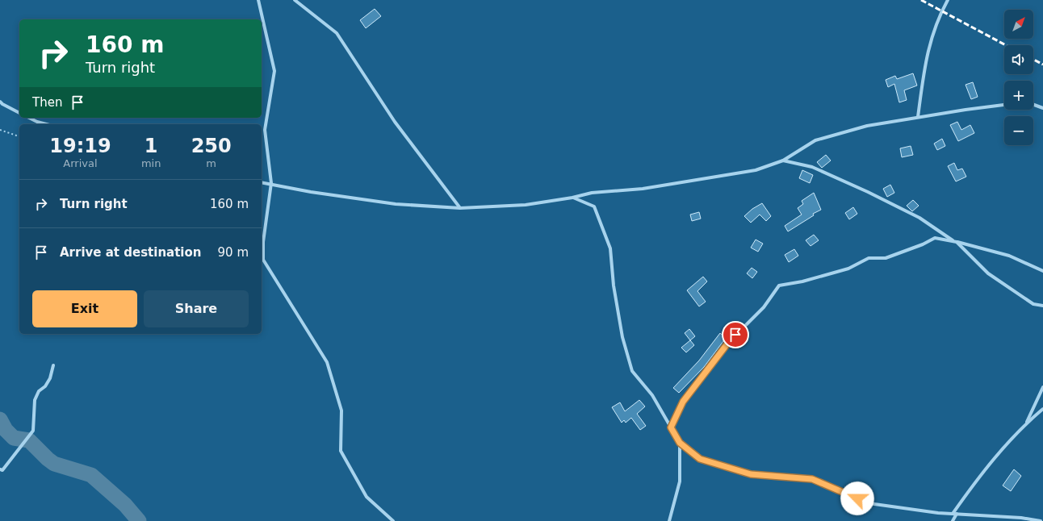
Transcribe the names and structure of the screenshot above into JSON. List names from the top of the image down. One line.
{"north":"top right","page":{"map_buttons":["+","−"],"turn":["160 m","Turn right"],"then":"Then","eta":["19:19","Arrival","1","min","250","m"],"list":[{"name":"Turn right","value":"160 m"},{"name":"Arrive at destination","value":"90 m"}],"buttons":["Exit","Share"]}}
